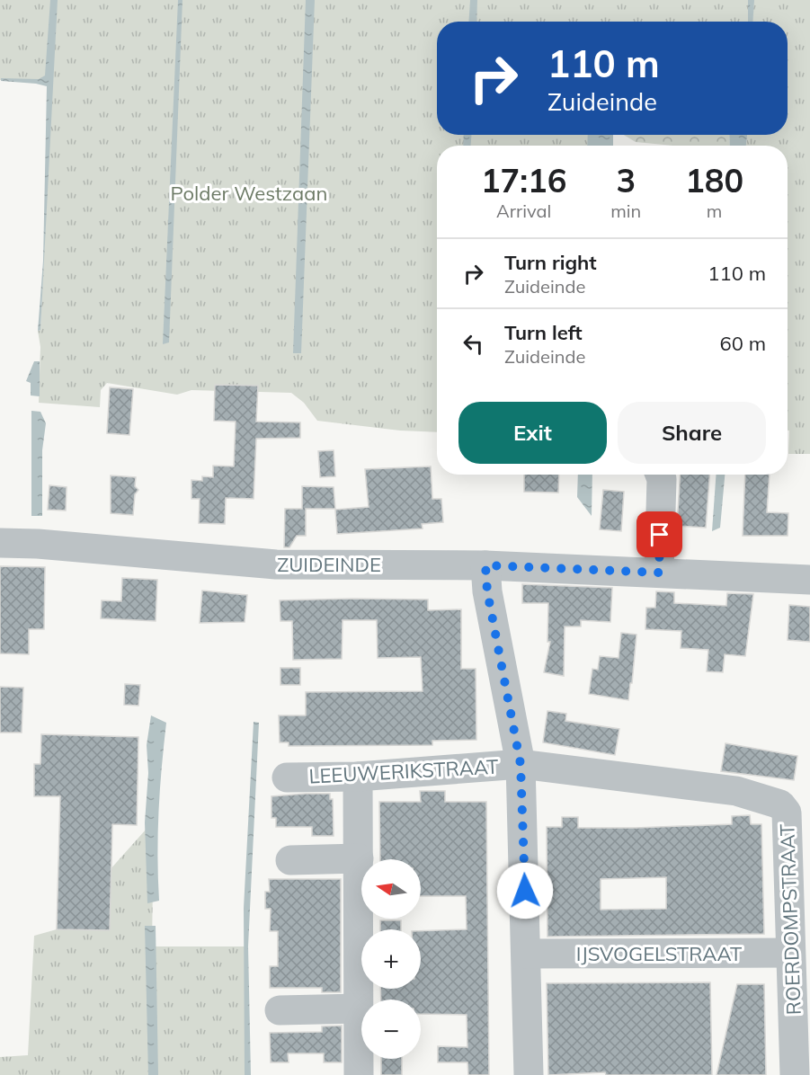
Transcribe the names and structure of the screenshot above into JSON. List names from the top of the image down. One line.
{"streets":{"street":["ZUIDEINDE","LEEUWERIKSTRAAT","ROERDOMPSTRAAT","IJSVOGELSTRAAT"]},"crossings":[["LEEUWERIKSTRAAT","ROERDOMPSTRAAT"],["ROERDOMPSTRAAT","IJSVOGELSTRAAT"]],"parks":["Polder Westzaan"],"north":"left","page":{"turn":["110 m","Zuideinde"],"eta":["17:16","Arrival","3","min","180","m"],"list":[{"name":"Turn right","note":"Zuideinde","value":"110 m"},{"name":"Turn left","note":"Zuideinde","value":"60 m"}],"buttons":["Exit","Share"],"map_buttons":["+","−"]}}
